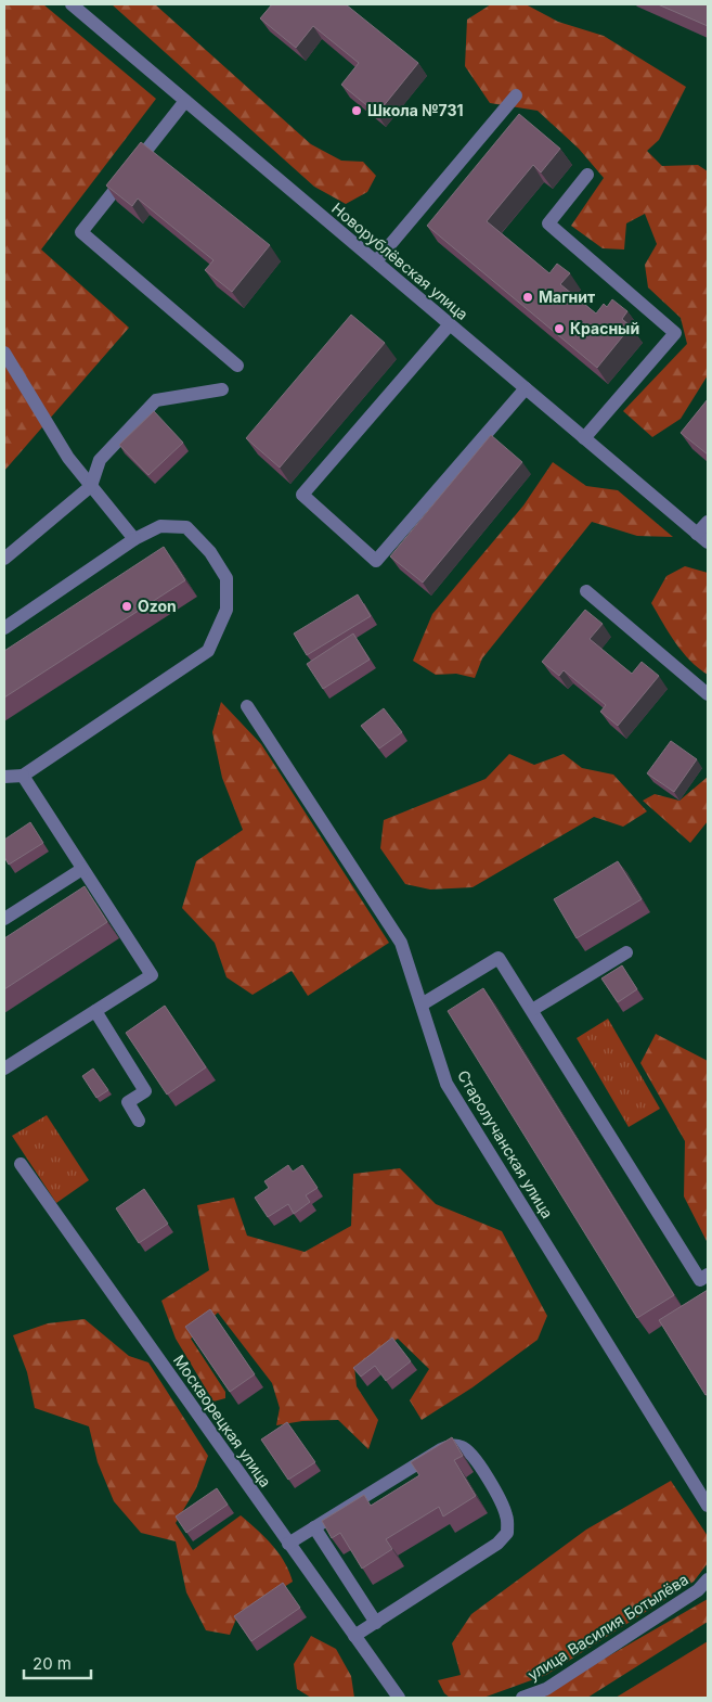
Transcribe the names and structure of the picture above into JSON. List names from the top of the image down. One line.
{"streets":{"street":["Новорублёвская улица","Старолучанская улица","Москворецкая улица","улица Василия Ботылёва"]},"places":["Школа №731","Магнит","Красный","Ozon"],"scale_bar":"20 m"}
